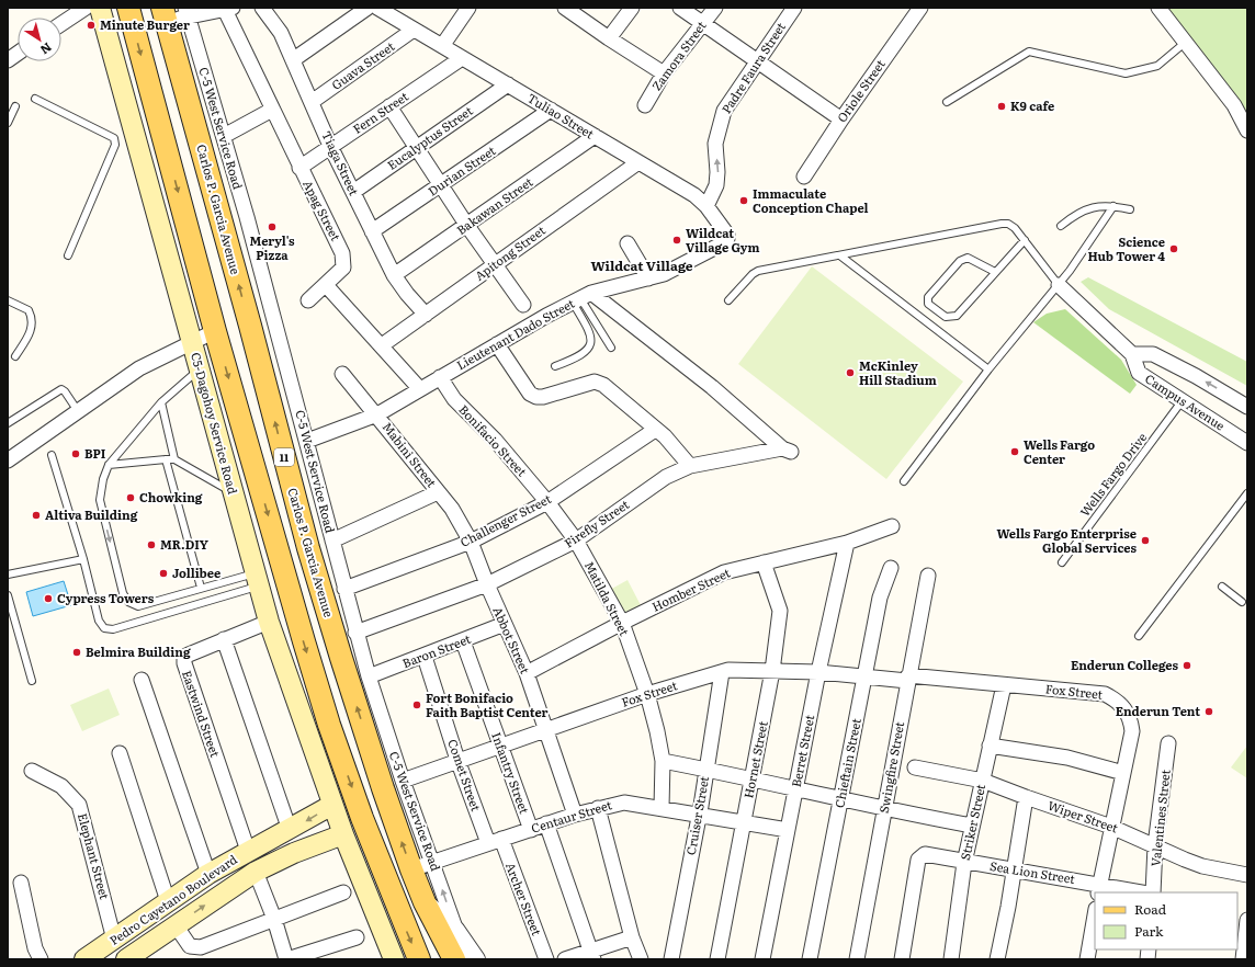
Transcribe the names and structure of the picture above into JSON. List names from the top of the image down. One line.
{"streets":{"main road":["Carlos P. Garcia Avenue","C5-Dagohoy Service Road","11","Pedro Cayetano Boulevard"],"street":["Zamora Street","Guava Street","Padre Faura Street","Oriole Street","Fern Street","Tuliao Street","C-5 West Service Road","Eucalyptus Street","Tiaga Street","Durian Street","Bakawan Street","Apag Street","Apitong Street","Lieutenant Dado Street","Campus Avenue","Bonifacio Street","Mabini Street","Challenger Street","Firefly Street","Homber Street","Matilda Street","Abbot Street","Baron Street","Fox Street","Eastwind Street","Berret Street","Hornet Street","Chieftain Street","Swingfire Street","Infantry Street","Comet Street","Cruiser Street","Centaur Street","Wiper Street","Valentines Street","Striker Street","Elephant Street","Sea Lion Street","Archer Street"],"lane":["Wells Fargo Drive"]},"crossings":[["Guava Street","Tuliao Street"],["Guava Street","Tiaga Street"],["Padre Faura Street","Tuliao Street"],["Fern Street","Tuliao Street"],["Fern Street","Tiaga Street"],["Fern Street","Apag Street"],["Tuliao Street","Eucalyptus Street"],["Tuliao Street","Durian Street"],["Tuliao Street","Bakawan Street"],["Tuliao Street","Apitong Street"],["Tuliao Street","Lieutenant Dado Street"],["C-5 West Service Road","Lieutenant Dado Street"],["C-5 West Service Road","Challenger Street"],["C-5 West Service Road","Firefly Street"],["C-5 West Service Road","Baron Street"],["C-5 West Service Road","Fox Street"],["C-5 West Service Road","Centaur Street"],["Eucalyptus Street","Tiaga Street"],["Tiaga Street","Durian Street"],["Tiaga Street","Bakawan Street"],["Tiaga Street","Apitong Street"],["Carlos P. Garcia Avenue","Centaur Street"],["Lieutenant Dado Street","Bonifacio Street"],["Lieutenant Dado Street","Mabini Street"],["Lieutenant Dado Street","Firefly Street"],["Campus Avenue","Wells Fargo Drive"],["C5-Dagohoy Service Road","Eastwind Street"],["C5-Dagohoy Service Road","Pedro Cayetano Boulevard"],["Bonifacio Street","Challenger Street"],["Bonifacio Street","Matilda Street"],["Mabini Street","Challenger Street"],["Mabini Street","Abbot Street"],["Challenger Street","Matilda Street"],["Challenger Street","Abbot Street"],["Firefly Street","Matilda Street"],["Firefly Street","Abbot Street"],["Homber Street","Matilda Street"],["Homber Street","Abbot Street"],["Homber Street","Berret Street"],["Homber Street","Hornet Street"],["Matilda Street","Fox Street"],["Matilda Street","Centaur Street"],["Abbot Street","Baron Street"],["Abbot Street","Fox Street"],["Abbot Street","Centaur Street"],["Baron Street","Infantry Street"],["Baron Street","Comet Street"],["Fox Street","Berret Street"],["Fox Street","Hornet Street"],["Fox Street","Chieftain Street"],["Fox Street","Swingfire Street"],["Fox Street","Infantry Street"],["Fox Street","Comet Street"],["Fox Street","Cruiser Street"],["Fox Street","Wiper Street"],["Fox Street","Striker Street"],["Fox Street","Sea Lion Street"],["Eastwind Street","Pedro Cayetano Boulevard"],["Berret Street","Centaur Street"],["Hornet Street","Centaur Street"],["Infantry Street","Centaur Street"],["Comet Street","Centaur Street"],["Comet Street","Archer Street"],["Cruiser Street","Centaur Street"],["Centaur Street","Archer Street"],["Wiper Street","Valentines Street"],["Wiper Street","Striker Street"],["Striker Street","Sea Lion Street"],["Elephant Street","Pedro Cayetano Boulevard"]],"one_way":["Padre Faura Street"],"districts":["Wildcat Village"],"places":["Minute Burger","K9 cafe","Immaculate Conception Chapel","Meryl's Pizza","Wildcat Village Gym","Science Hub Tower 4","McKinley Hill Stadium","Wells Fargo Center","BPI","Chowking","Altiva Building","Wells Fargo Enterprise Global Services","MR.DIY","Jollibee","Cypress Towers","Belmira Building","Enderun Colleges","Fort Bonifacio Faith Baptist Center","Enderun Tent"],"legend":["Road","Park"],"north":"bottom right"}
